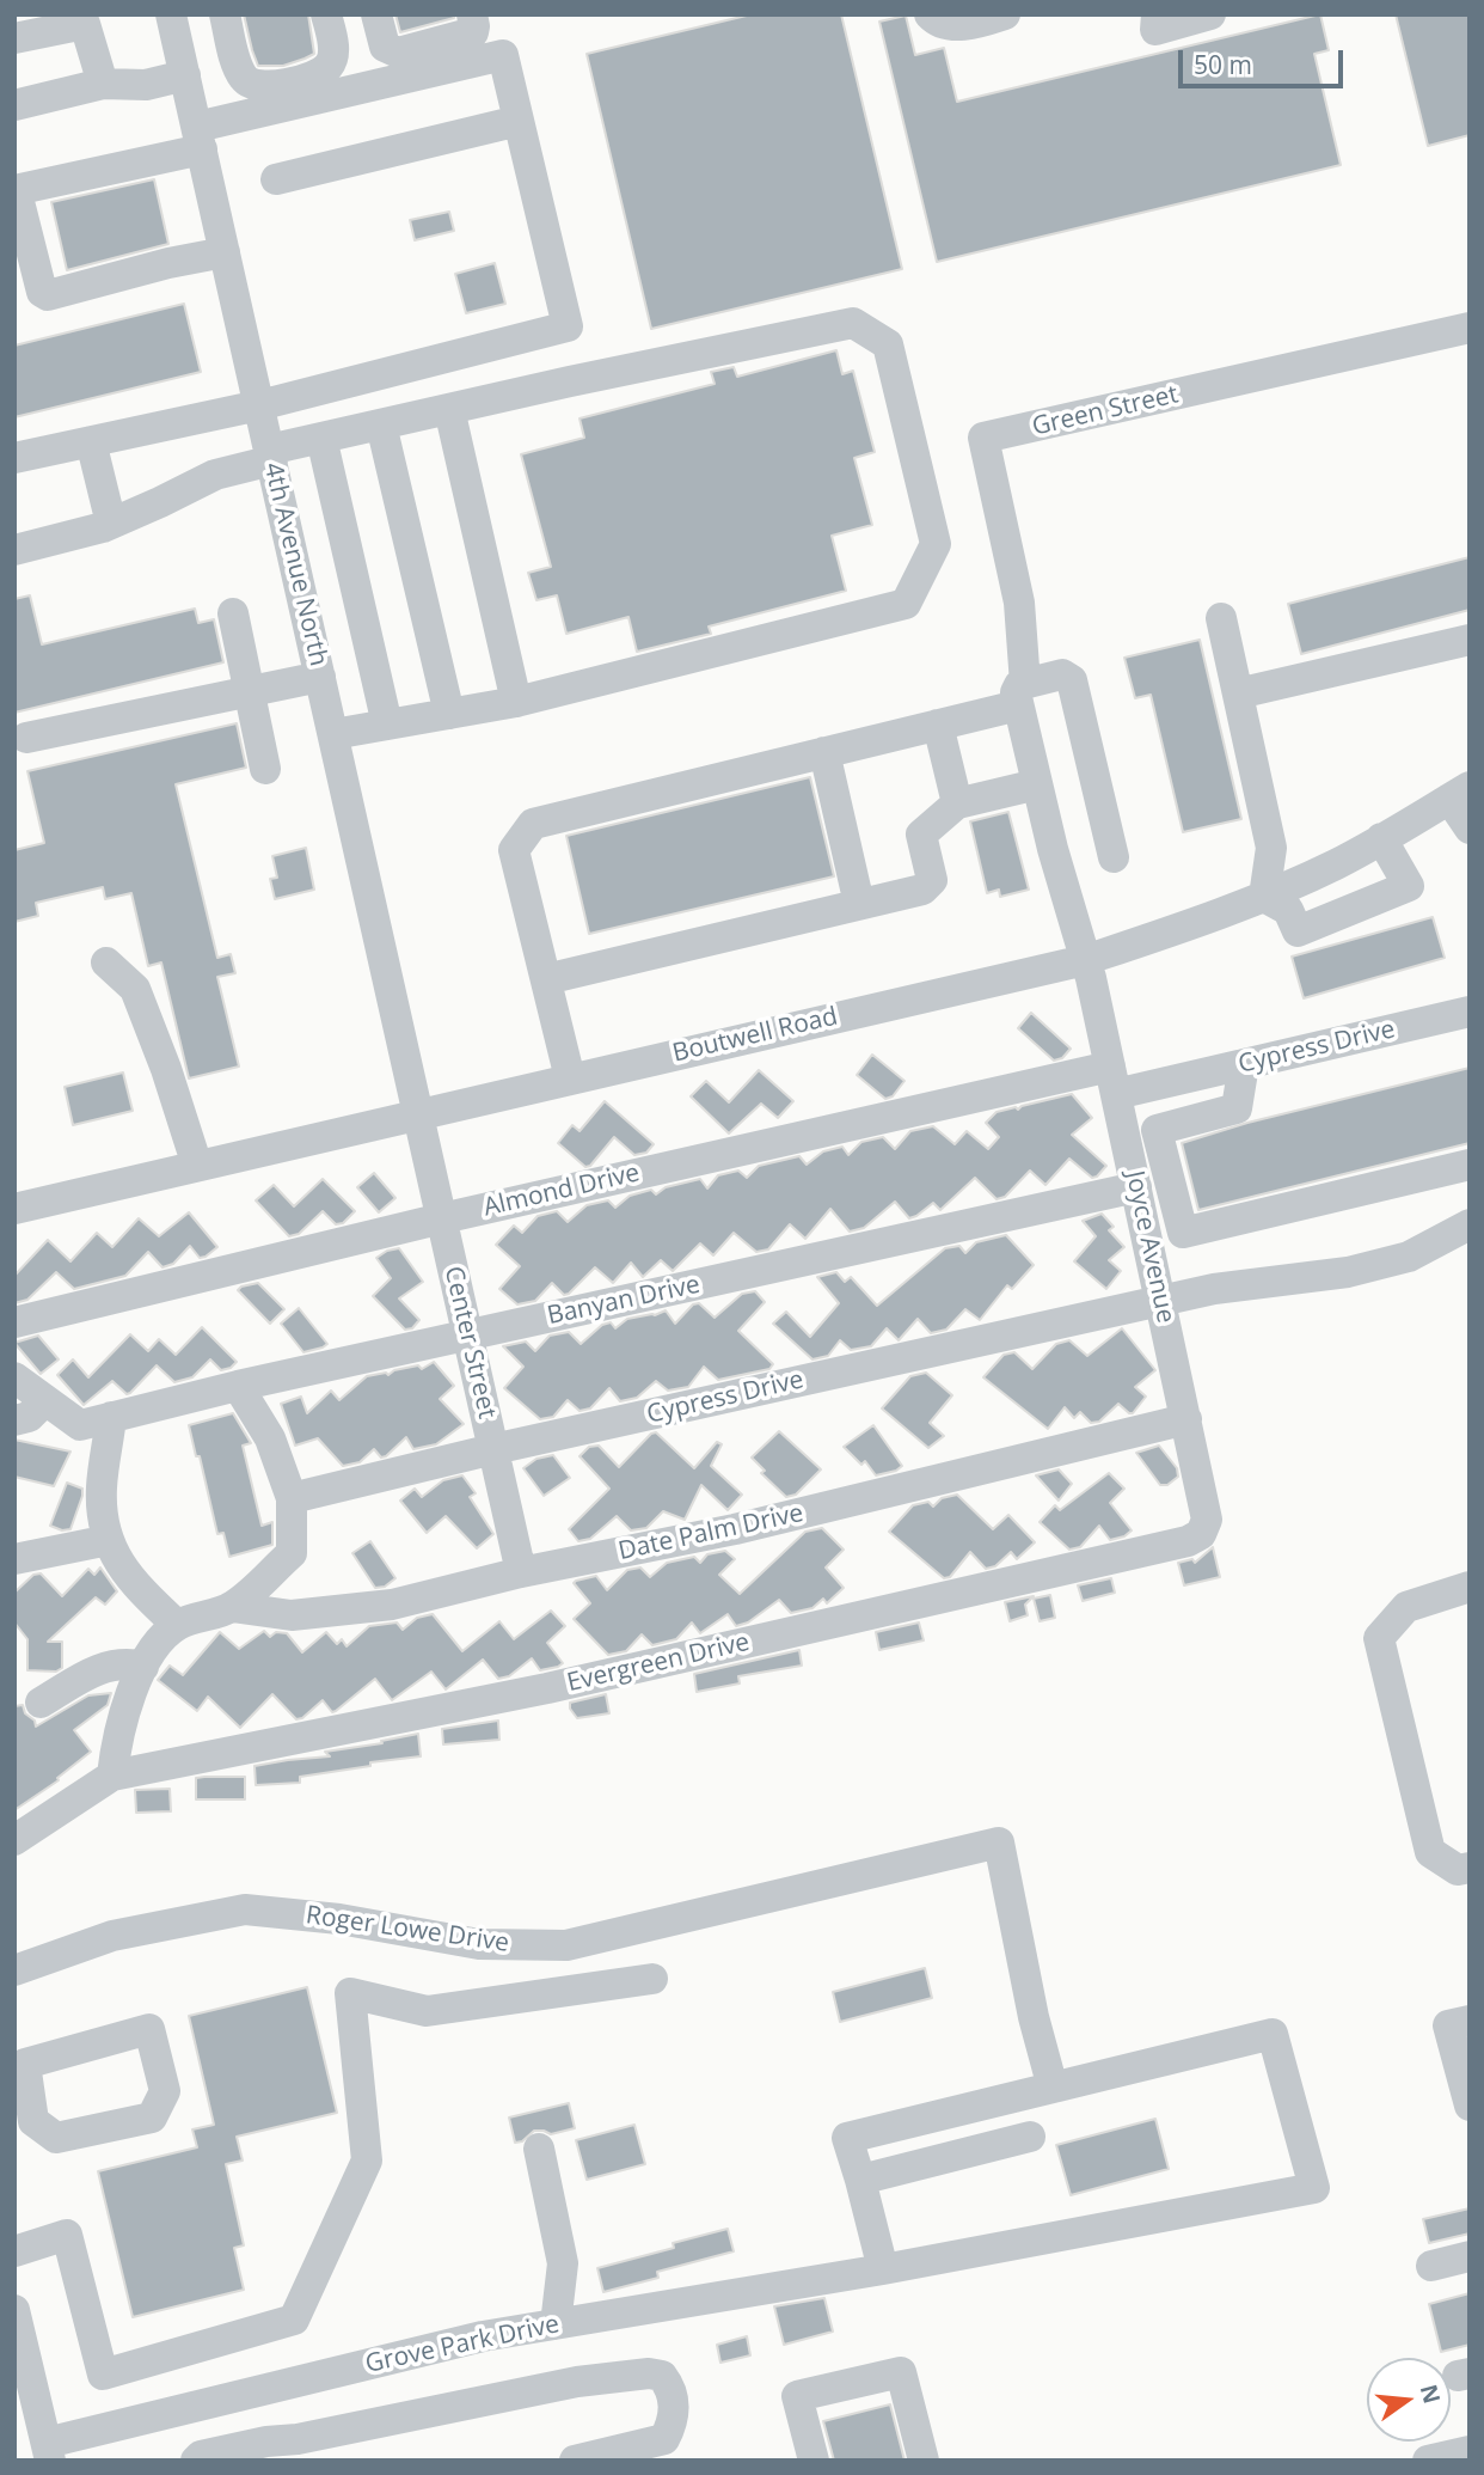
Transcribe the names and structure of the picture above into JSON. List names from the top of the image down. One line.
{"streets":{"street":["Green Street","4th Avenue North","Boutwell Road","Cypress Drive","Almond Drive","Joyce Avenue","Banyan Drive","Center Street","Date Palm Drive","Evergreen Drive","Roger Lowe Drive","Grove Park Drive"]},"crossings":[["Green Street","Joyce Avenue"],["4th Avenue North","Boutwell Road"],["4th Avenue North","Center Street"],["Boutwell Road","Joyce Avenue"],["Boutwell Road","Center Street"],["Cypress Drive","Almond Drive"],["Cypress Drive","Joyce Avenue"],["Cypress Drive","Banyan Drive"],["Cypress Drive","Center Street"],["Cypress Drive","Date Palm Drive"],["Almond Drive","Joyce Avenue"],["Almond Drive","Center Street"],["Joyce Avenue","Banyan Drive"],["Joyce Avenue","Date Palm Drive"],["Joyce Avenue","Evergreen Drive"],["Banyan Drive","Center Street"],["Banyan Drive","Date Palm Drive"],["Center Street","Date Palm Drive"],["Roger Lowe Drive","Grove Park Drive"]],"scale_bar":"50 m","north":"right"}
